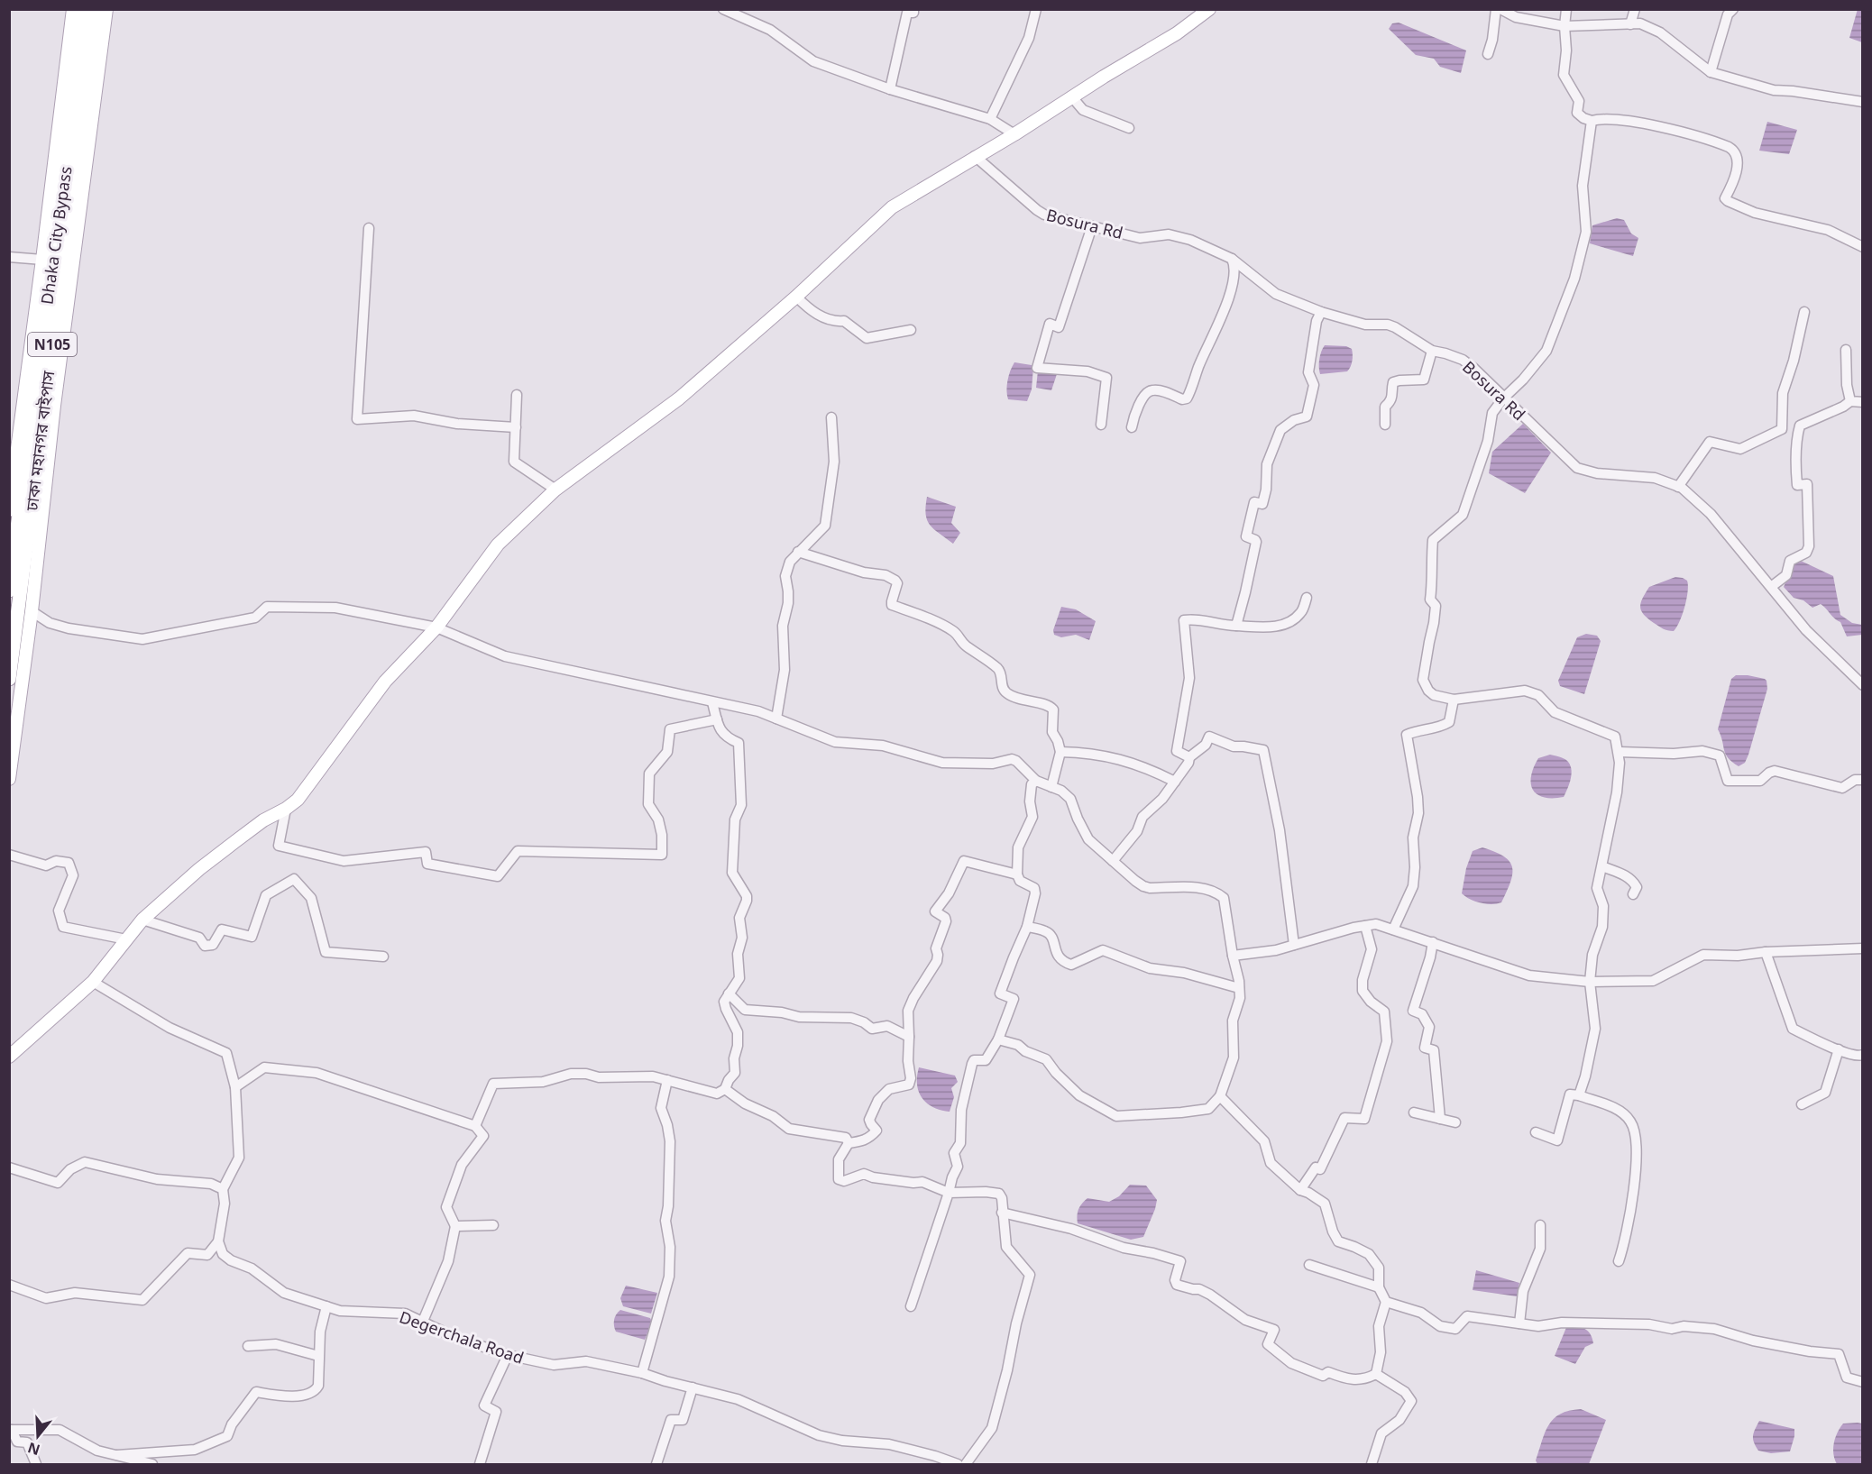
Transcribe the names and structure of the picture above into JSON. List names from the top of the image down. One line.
{"streets":{"highway":["Dhaka City Bypass","N105","ঢাকা মহানগর বাইপাস"],"street":["Bosura Rd","Degerchala Road"]},"north":"bottom"}
